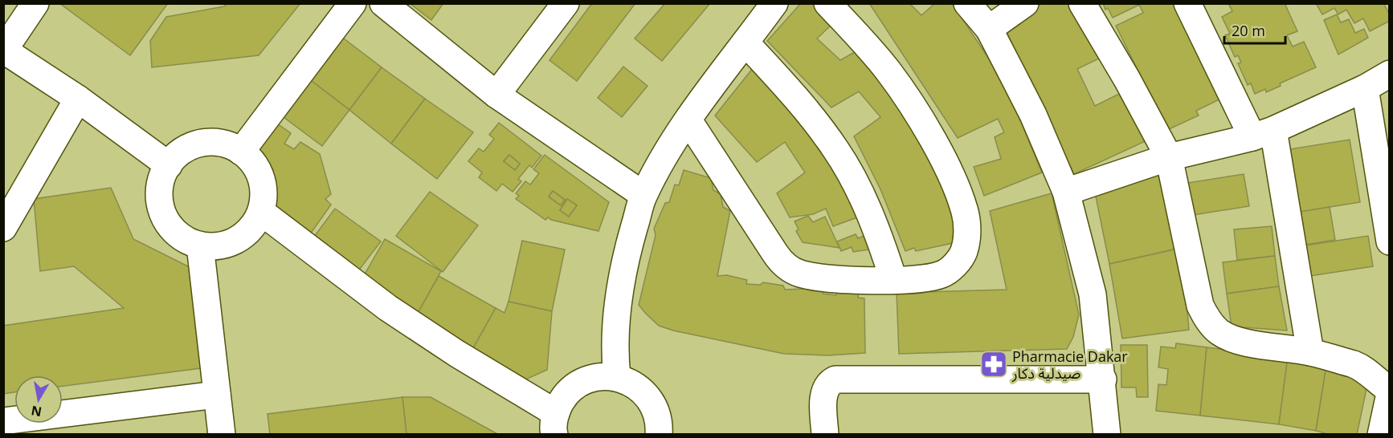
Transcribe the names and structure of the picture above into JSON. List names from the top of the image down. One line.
{"places":{"pharmacy":["Pharmacie Dakar صيدلية دكار"]},"scale_bar":"20 m","north":"bottom"}
